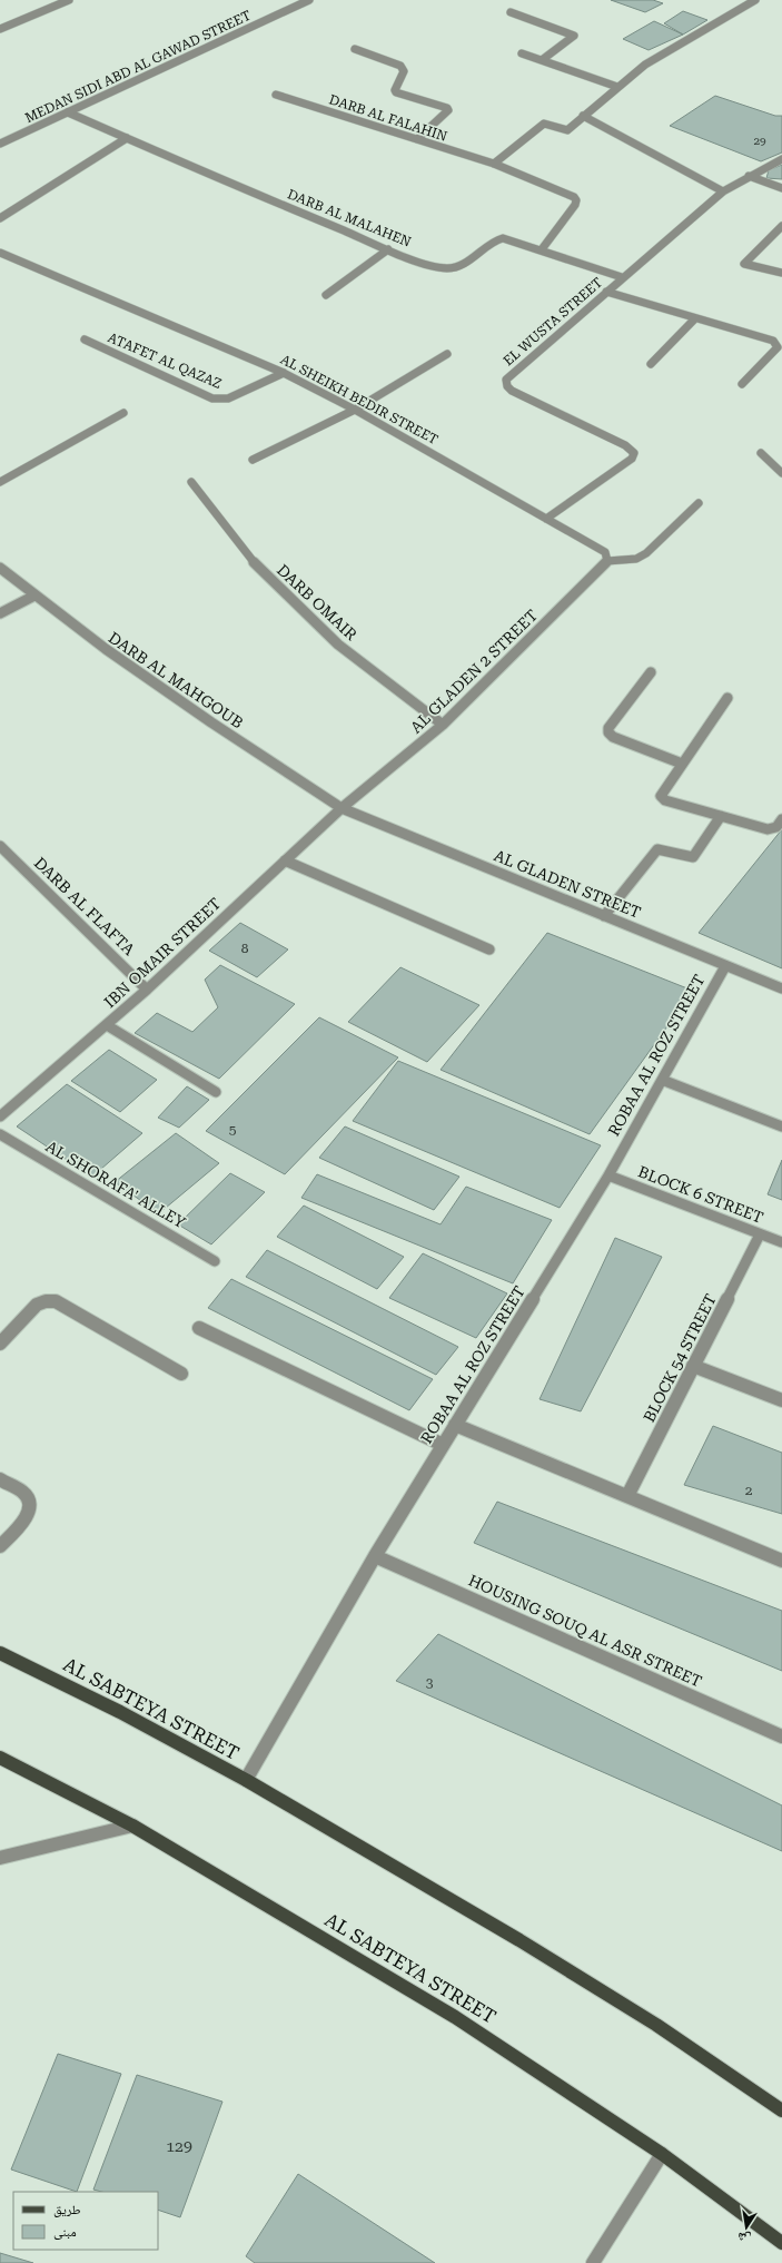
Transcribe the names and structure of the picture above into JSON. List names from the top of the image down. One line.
{"streets":{"main road":["AL SABTEYA STREET"],"street":["MEDAN SIDI ABD AL GAWAD STREET","DARB AL FALAHIN","DARB AL MALAHEN","EL WUSTA STREET","ATAFET AL QAZAZ","AL SHEIKH BEDIR STREET","DARB OMAIR","AL GLADEN 2 STREET","DARB AL MAHGOUB","AL GLADEN STREET","DARB AL FLAFTA","IBN OMAIR STREET","ROBAA AL ROZ STREET","AL SHORAFA' ALLEY","BLOCK 6 STREET","BLOCK 54 STREET","HOUSING SOUQ AL ASR STREET"]},"crossings":[["MEDAN SIDI ABD AL GAWAD STREET","DARB AL MALAHEN"],["DARB AL FALAHIN","DARB AL MALAHEN"],["DARB AL MALAHEN","EL WUSTA STREET"],["EL WUSTA STREET","AL SHEIKH BEDIR STREET"],["ATAFET AL QAZAZ","AL SHEIKH BEDIR STREET"],["AL SHEIKH BEDIR STREET","AL GLADEN 2 STREET"],["DARB OMAIR","AL GLADEN 2 STREET"],["AL GLADEN 2 STREET","DARB AL MAHGOUB"],["AL GLADEN 2 STREET","AL GLADEN STREET"],["AL GLADEN 2 STREET","IBN OMAIR STREET"],["DARB AL MAHGOUB","AL GLADEN STREET"],["DARB AL MAHGOUB","IBN OMAIR STREET"],["AL GLADEN STREET","IBN OMAIR STREET"],["AL GLADEN STREET","ROBAA AL ROZ STREET"],["DARB AL FLAFTA","IBN OMAIR STREET"],["ROBAA AL ROZ STREET","BLOCK 6 STREET"],["ROBAA AL ROZ STREET","HOUSING SOUQ AL ASR STREET"],["ROBAA AL ROZ STREET","AL SABTEYA STREET"],["BLOCK 6 STREET","BLOCK 54 STREET"]],"house_numbers":["29","8","5","2","3","129"],"legend":["طريق","مبنى"],"north":"bottom"}
